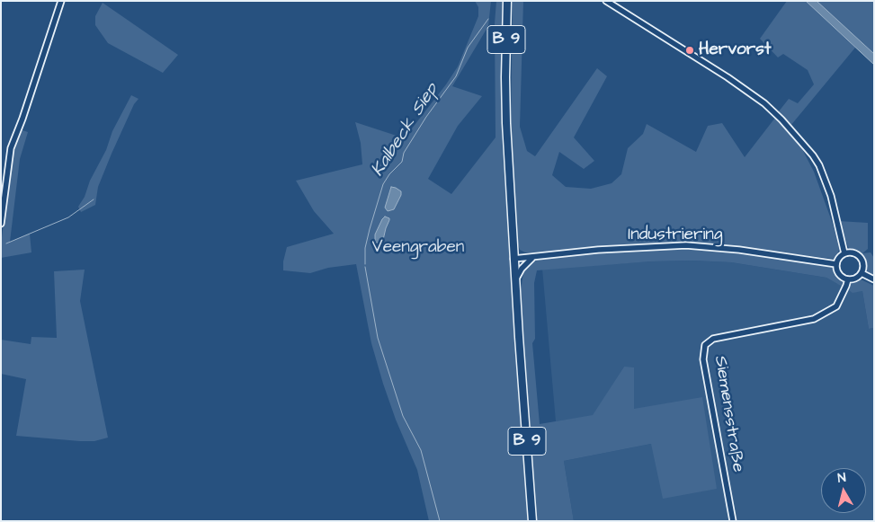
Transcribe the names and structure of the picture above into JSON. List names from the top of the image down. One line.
{"streets":{"main road":["B 9"],"street":["Industriering","Siemensstraße"]},"crossings":[["B 9","Industriering"],["Industriering","Siemensstraße"]],"water":["Kalbeck Siep"],"parks":["Veengraben"],"places":["Hervorst"],"north":"top"}
